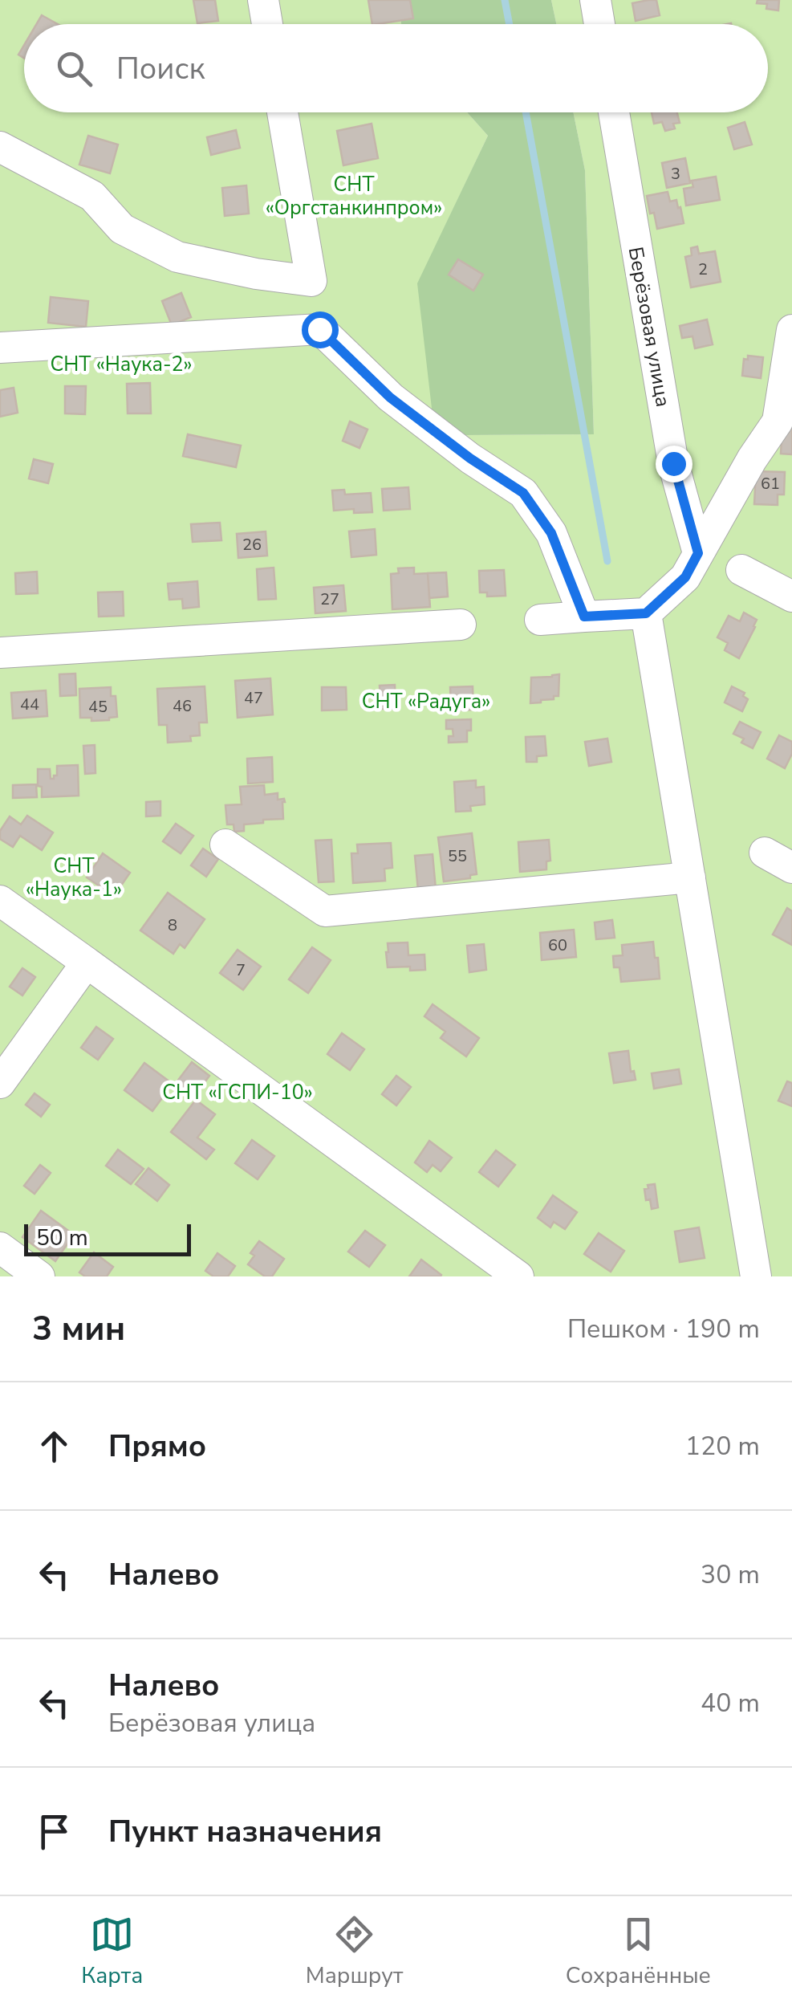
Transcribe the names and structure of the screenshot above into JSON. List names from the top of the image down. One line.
{"streets":{"street":["Берёзовая улица"]},"parks":["СНТ «Оргстанкинпром»","СНТ «Наука-2»","СНТ «Радуга»","СНТ «Наука-1»","СНТ «ГСПИ-10»"],"house_numbers":["3","2","61","26","27","47","44","46","45","55","8","60","7"],"scale_bar":"50 m","page":{"search":"Поиск","scale":"50 m","heading":["3 мин","Пешком · 190 m"],"list":[["Прямо","120 m"],["Налево","30 m"],["Налево","Берёзовая улица","40 m"],"Пункт назначения"],"nav":["Карта","Маршрут","Сохранённые"]}}
